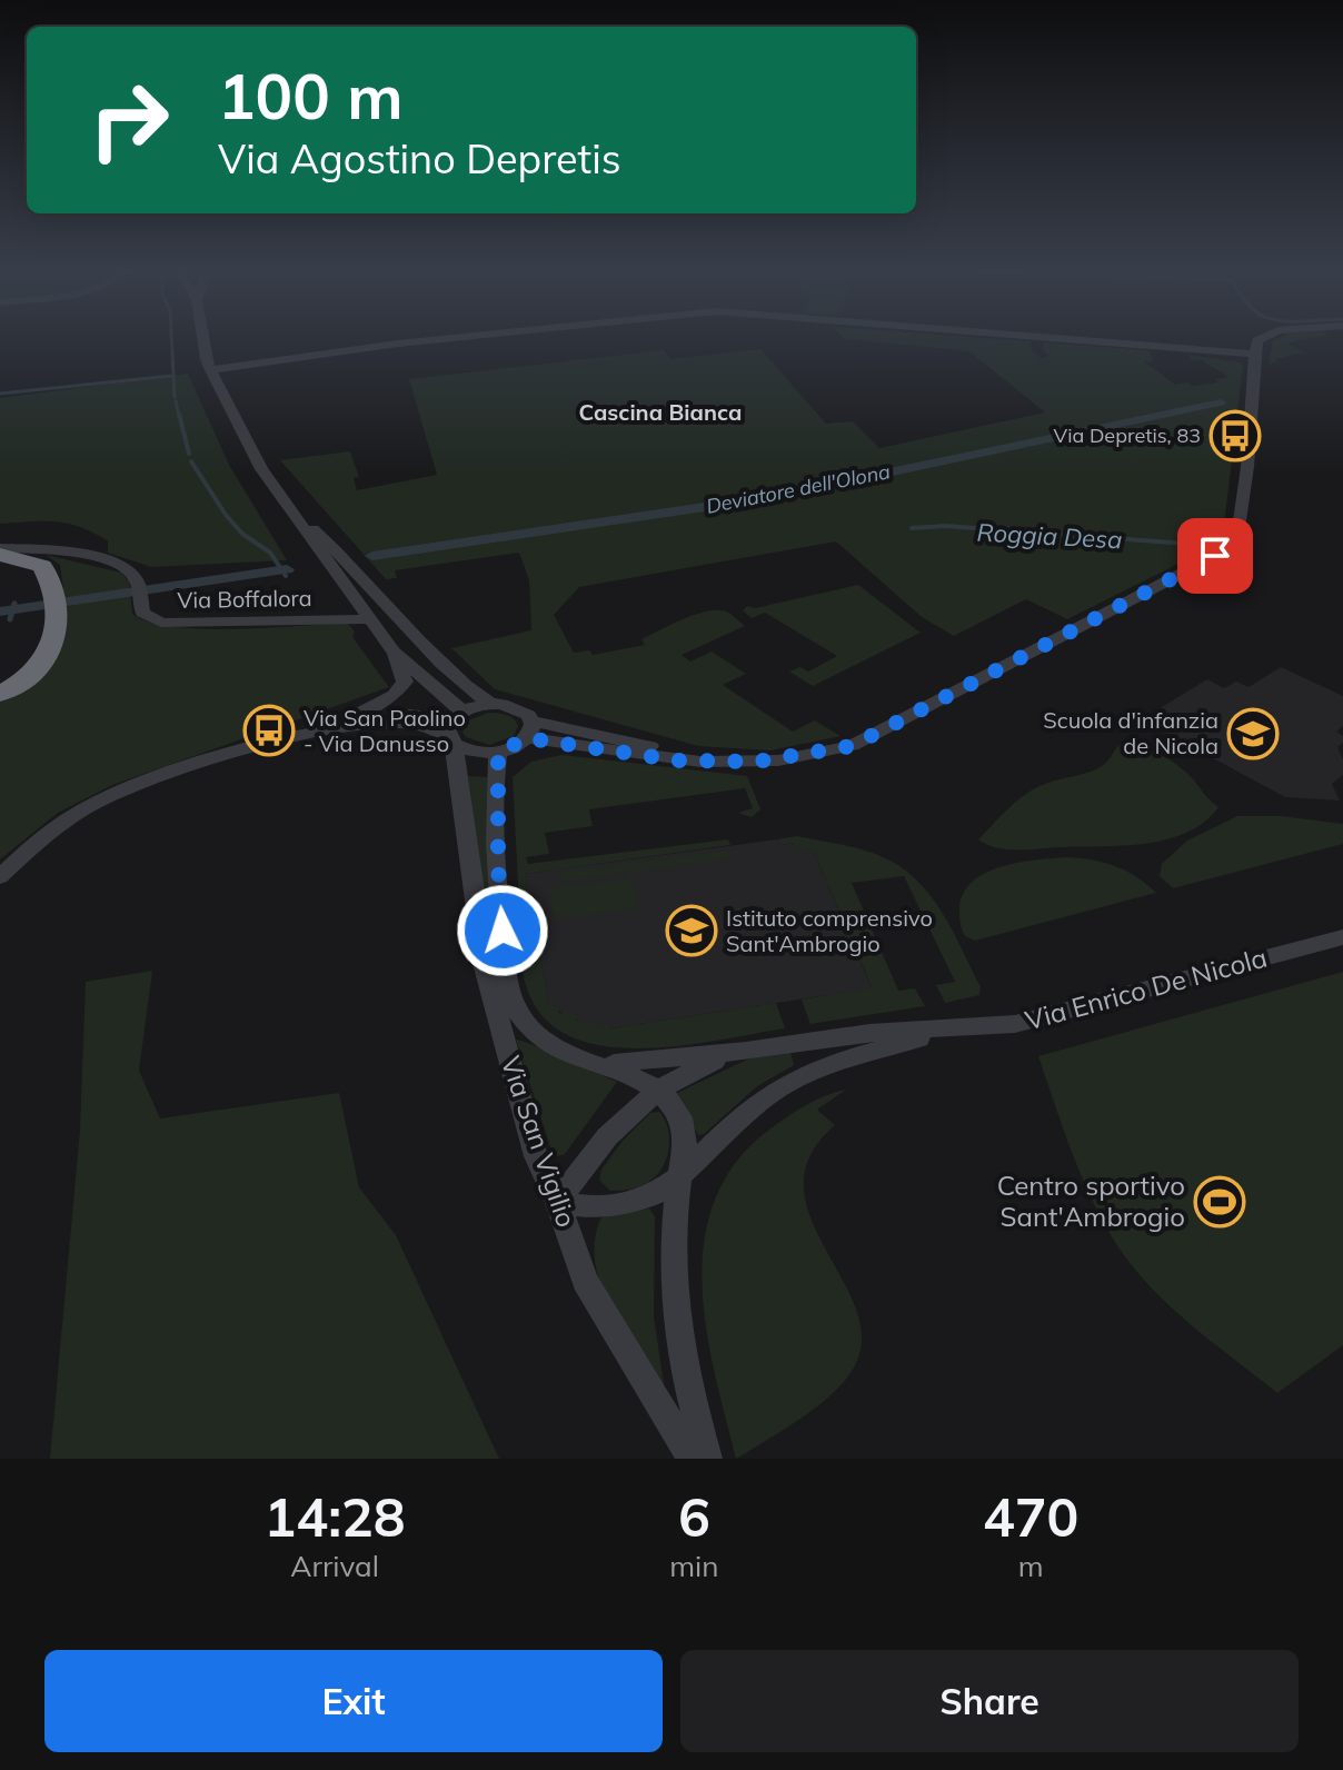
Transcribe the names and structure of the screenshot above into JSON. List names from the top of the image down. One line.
{"streets":{"street":["Via Boffalora","Via Enrico De Nicola","Via San Vigilio"]},"crossings":[["Via Enrico De Nicola","Via San Vigilio"]],"districts":["Cascina Bianca"],"water":["Deviatore dell'Olona","Roggia Desa"],"places":{"bus stop":["Via Depretis, 83","Via San Paolino - Via Danusso"],"school or university":["Scuola d'infanzia de Nicola","Istituto comprensivo Sant'Ambrogio"],"sports":["Centro sportivo Sant'Ambrogio"]},"page":{"turn":["100 m","Via Agostino Depretis"],"eta":["14:28","Arrival","6","min","470","m"],"buttons":["Exit","Share"]}}
